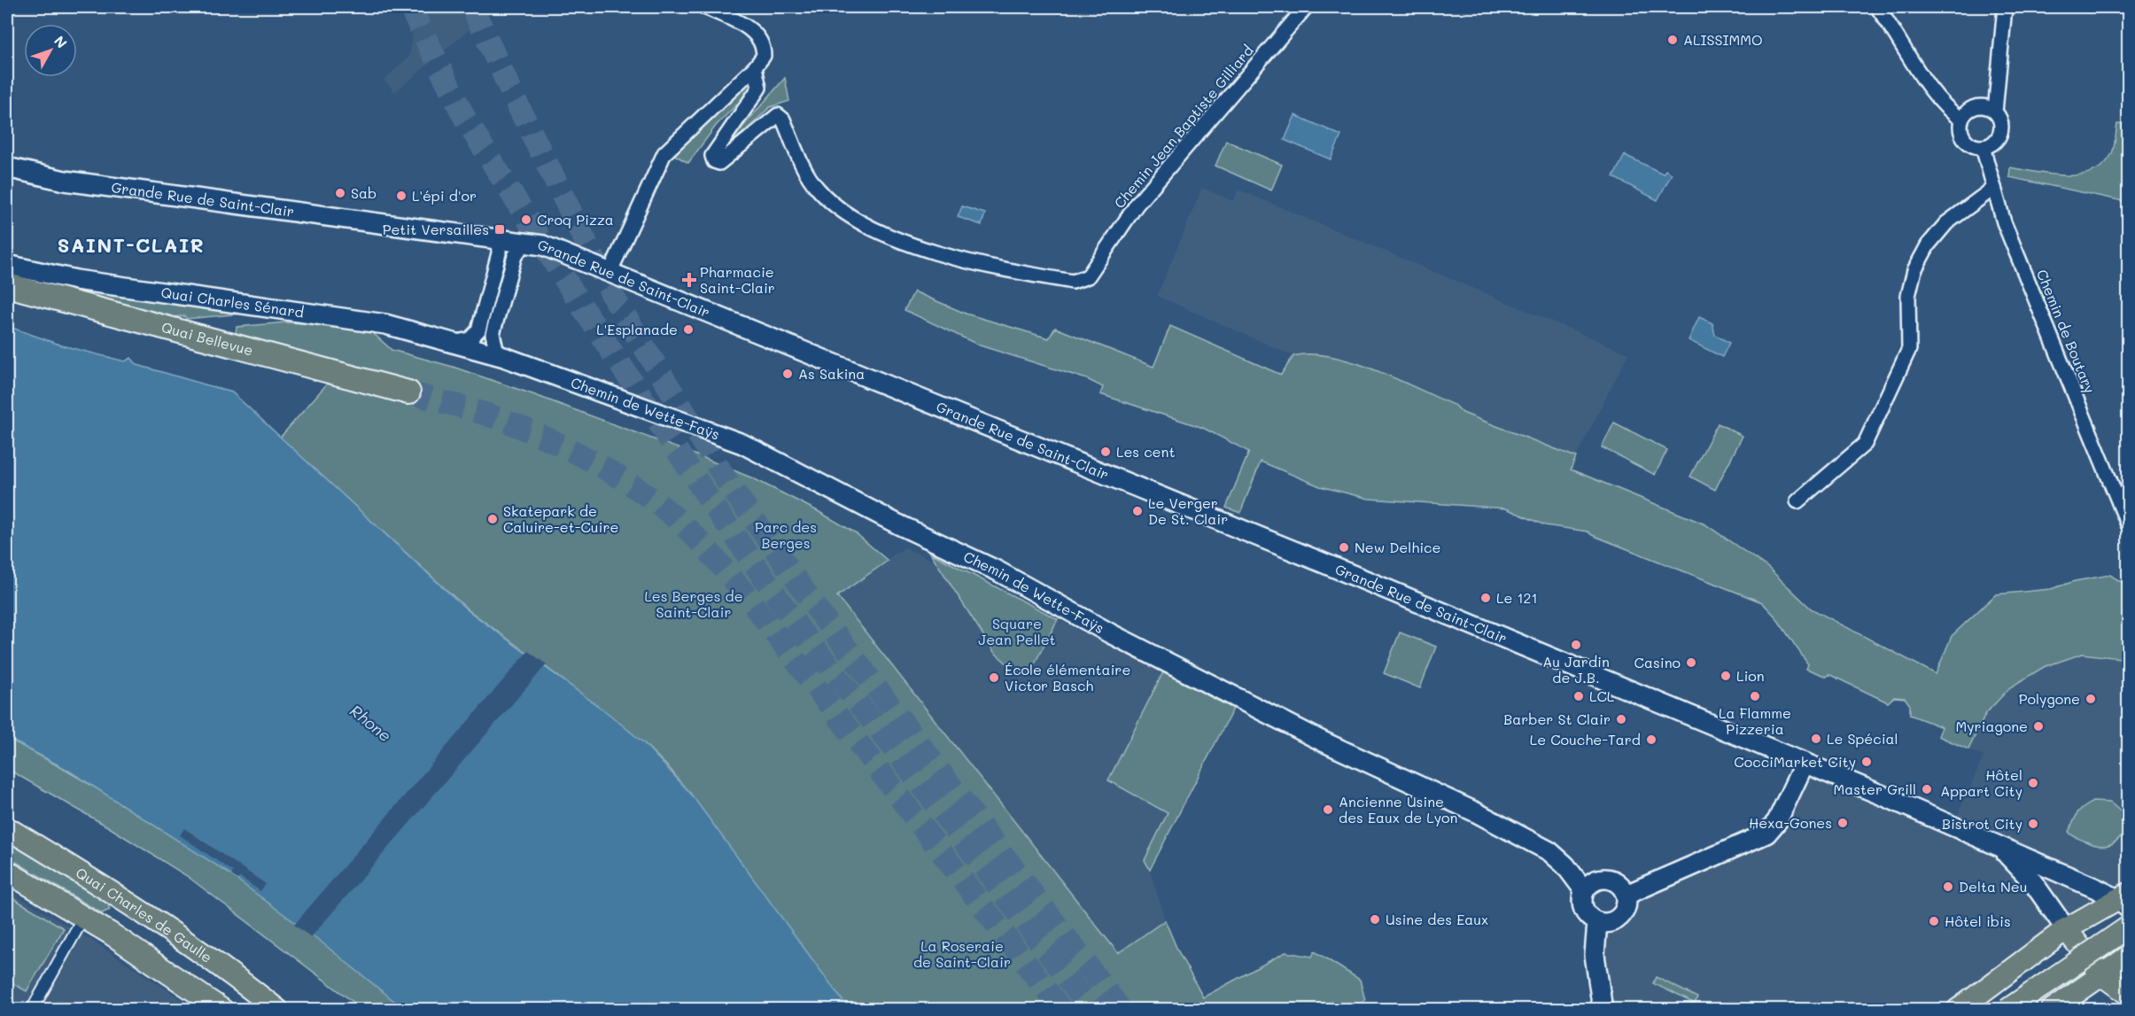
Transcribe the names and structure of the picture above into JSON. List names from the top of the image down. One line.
{"streets":{"highway":["Quai Bellevue"],"main road":["Grande Rue de Saint-Clair","Quai Charles Sénard","Chemin de Wette-Faÿs","Quai Charles de Gaulle"],"street":["Chemin Jean Baptiste Gilliard","Chemin de Boutary"]},"crossings":[["Quai Charles Sénard","Chemin de Wette-Faÿs"]],"districts":["SAINT-CLAIR"],"water":["Rhone"],"parks":["Parc des Berges","Les Berges de Saint-Clair","Square Jean Pellet","La Roseraie de Saint-Clair"],"places":{"other":["ALISSIMMO","Sab","L'épi d'or","Croq Pizza","L'Esplanade","As Sakina","Les cent","Le Verger De St. Clair","Skatepark de Caluire-et-Cuire","New Delhice","Le 121","Au Jardin de J.B.","Casino","Lion","École élémentaire Victor Basch","LCL","La Flamme Pizzeria","Polygone","Barber St Clair","Myriagone","Le Spécial","Le Couche-Tard","CocciMarket City","Hôtel Appart City","Master Grill","Ancienne Usine des Eaux de Lyon","Hexa-Gones","Bistrot City","Delta Neu","Usine des Eaux","Hôtel ibis"],"transit":["Petit Versailles"],"health":["Pharmacie Saint-Clair"]},"north":"top right"}
